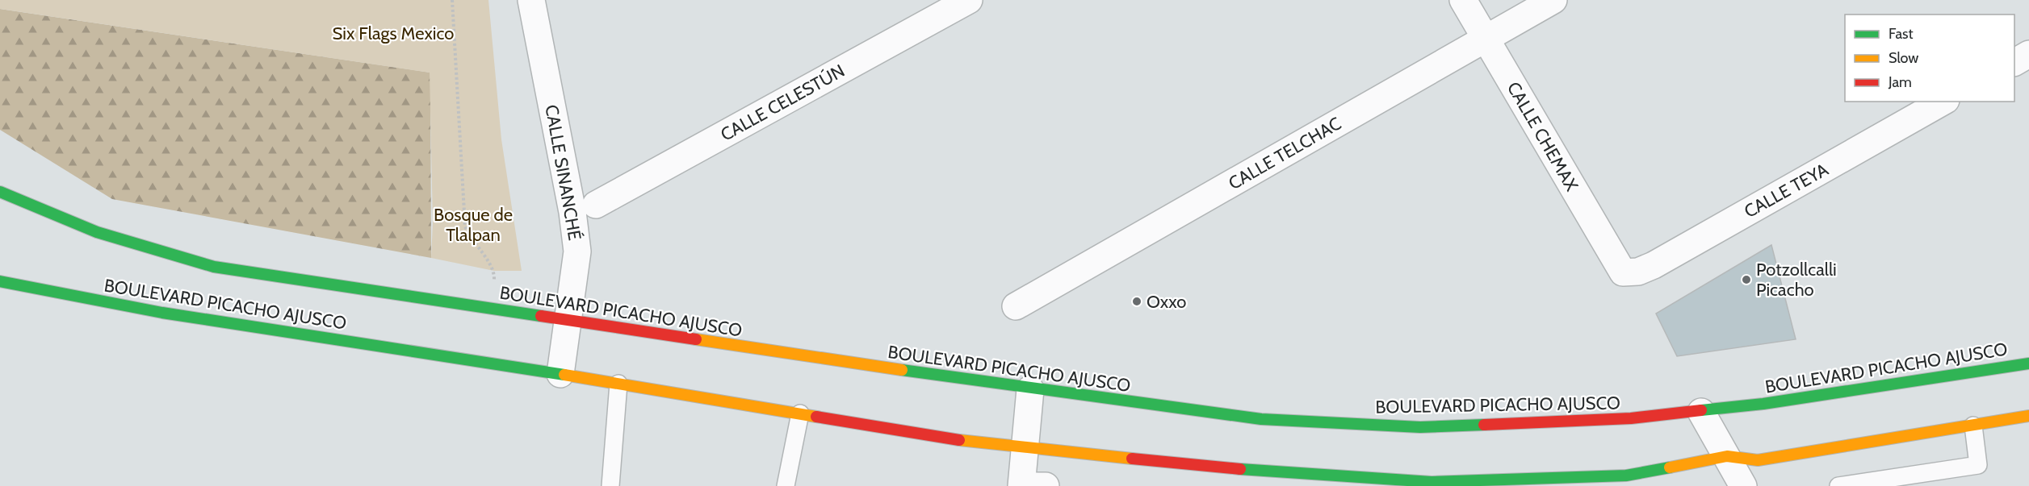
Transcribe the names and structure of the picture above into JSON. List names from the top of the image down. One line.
{"streets":{"main road":["BOULEVARD PICACHO AJUSCO"],"street":["CALLE CELESTÚN","CALLE CHEMAX","CALLE TELCHAC","CALLE SINANCHÉ","CALLE TEYA"]},"crossings":[["CALLE CHEMAX","CALLE TELCHAC"],["CALLE CHEMAX","CALLE TEYA"],["CALLE SINANCHÉ","BOULEVARD PICACHO AJUSCO"]],"parks":["Six Flags Mexico","Bosque de Tlalpan"],"places":["Potzollcalli Picacho","Oxxo"],"legend":["Fast","Slow","Jam"]}
